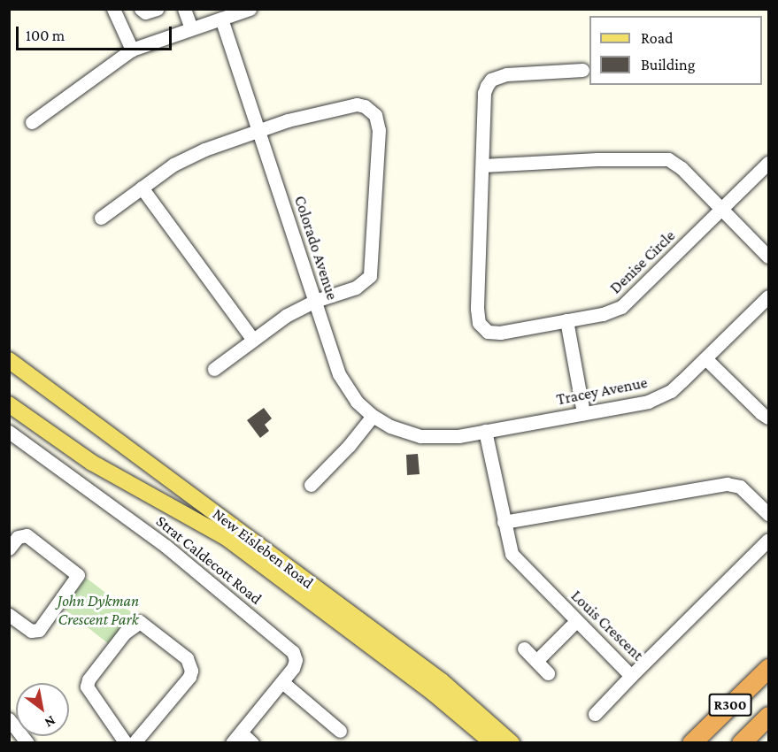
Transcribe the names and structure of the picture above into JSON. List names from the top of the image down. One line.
{"streets":{"highway":["R300"],"main road":["New Eisleben Road"],"street":["Colorado Avenue","Denise Circle","Tracey Avenue","Strat Caldecott Road","Louis Crescent"]},"crossings":[["Colorado Avenue","Tracey Avenue"],["Tracey Avenue","Louis Crescent"]],"parks":["John Dykman Crescent Park"],"legend":["Road","Building"],"scale_bar":"100 m","north":"bottom right"}
